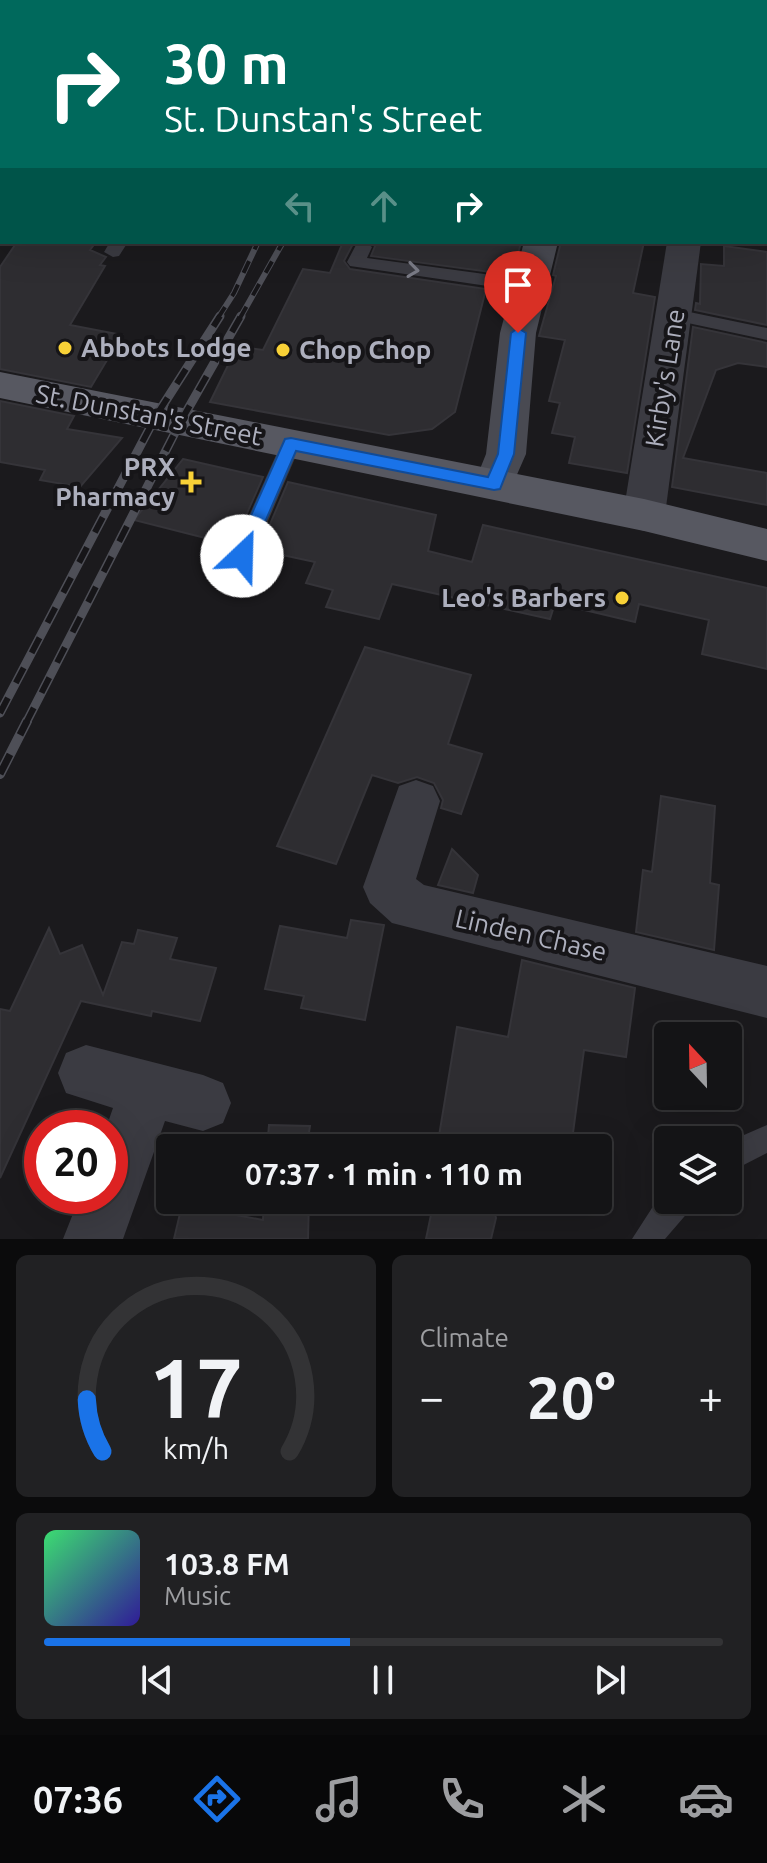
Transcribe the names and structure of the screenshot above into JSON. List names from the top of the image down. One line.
{"streets":{"main road":["St. Dunstan's Street"],"street":["Kirby's Lane","Linden Chase"]},"crossings":[["Kirby's Lane","St. Dunstan's Street"]],"places":{"other":["Abbots Lodge","Chop Chop","Leo's Barbers"],"health":["PRX Pharmacy"]},"north":"top","page":{"turn":["30 m","St. Dunstan's Street"],"limit":"20","trip":"07:37 · 1 min · 110 m","tile":"Climate","heat":["−","20°","+"],"song":["103.8 FM","Music"],"tabs":"07:36","gauge":["17","km/h"]}}
